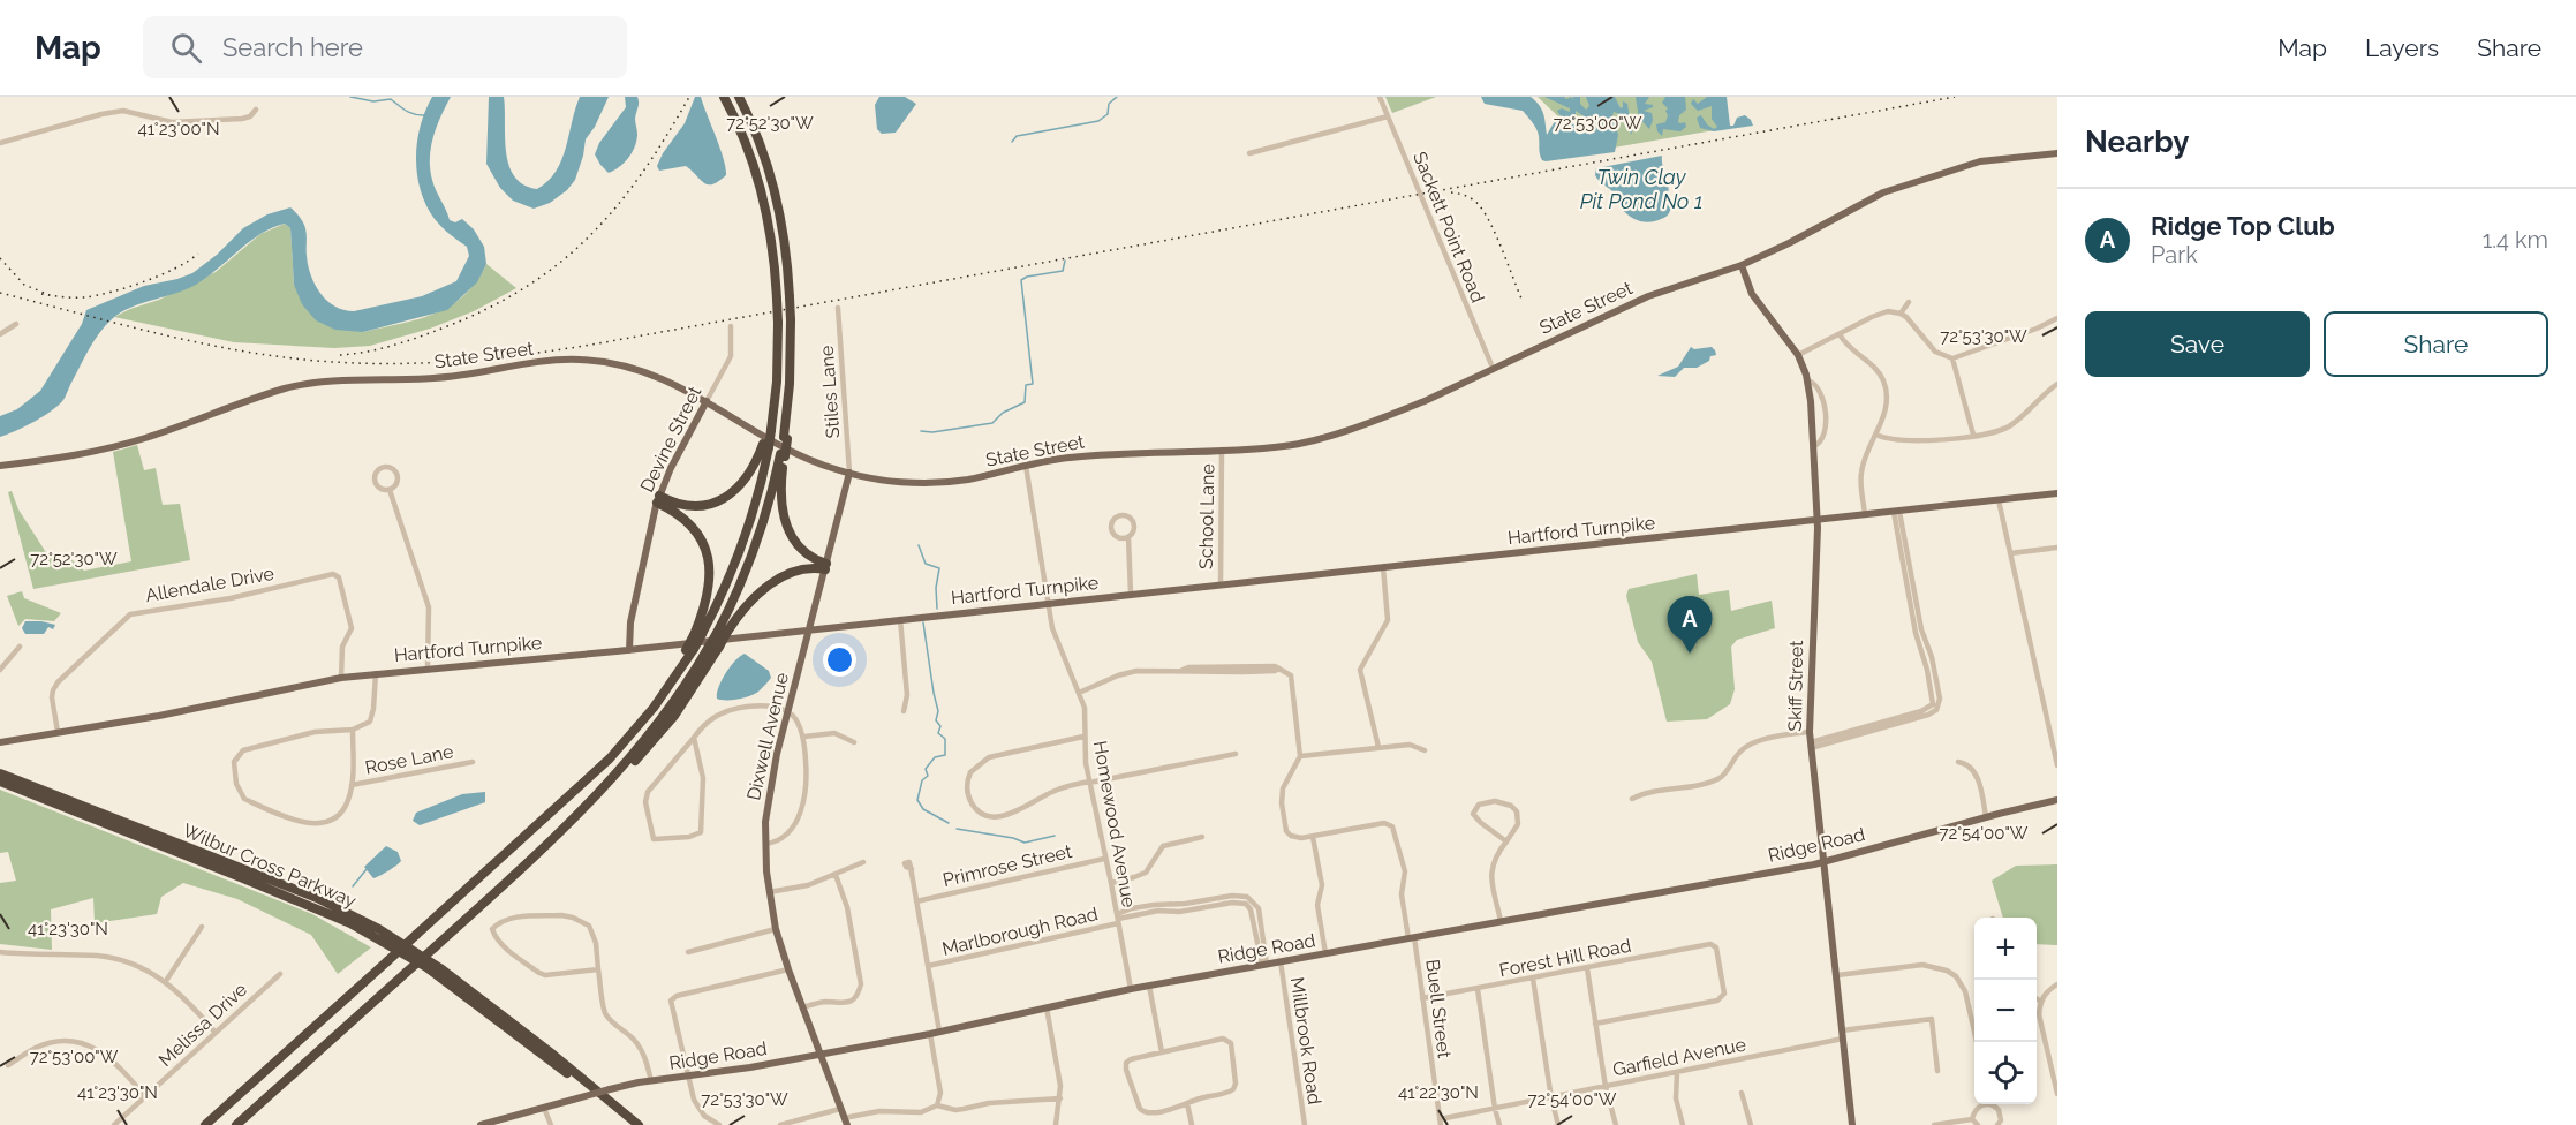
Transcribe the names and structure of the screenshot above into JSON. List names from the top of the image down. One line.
{"streets":{"highway":["Wilbur Cross Parkway"],"main road":["State Street","Devine Street","Hartford Turnpike","Skiff Street","Dixwell Avenue","Ridge Road"],"street":["Sackett Point Road","Stiles Lane","School Lane","Allendale Drive","Rose Lane","Homewood Avenue","Primrose Street","Marlborough Road","Forest Hill Road","Buell Street","Melissa Drive","Millbrook Road","Garfield Avenue"]},"crossings":[["Sackett Point Road","State Street"],["State Street","Stiles Lane"],["State Street","Devine Street"],["State Street","School Lane"],["State Street","Skiff Street"],["State Street","Dixwell Avenue"],["State Street","Homewood Avenue"],["Stiles Lane","Dixwell Avenue"],["Devine Street","Hartford Turnpike"],["School Lane","Hartford Turnpike"],["Hartford Turnpike","Allendale Drive"],["Hartford Turnpike","Skiff Street"],["Hartford Turnpike","Dixwell Avenue"],["Hartford Turnpike","Homewood Avenue"],["Skiff Street","Ridge Road"],["Skiff Street","Garfield Avenue"],["Dixwell Avenue","Ridge Road"],["Homewood Avenue","Ridge Road"],["Homewood Avenue","Primrose Street"],["Homewood Avenue","Marlborough Road"],["Ridge Road","Marlborough Road"],["Ridge Road","Buell Street"],["Ridge Road","Millbrook Road"],["Forest Hill Road","Buell Street"],["Buell Street","Garfield Avenue"]],"water":["Twin Clay Pit Pond No 1"],"page":{"header":"Map","search":"Search here","nav":["Map","Layers","Share"],"heading":"Nearby","list":[{"mark":"A","name":"Ridge Top Club","note":"Park","value":"1.4 km"}],"buttons":["Save","Share"],"pins":"A","map_buttons":["+","−"]},"coordinates":["72°52'30\"W","72°53'00\"W","41°23'00\"N","72°53'30\"W","72°54'00\"W","41°23'30\"N","41°22'30\"N"]}
